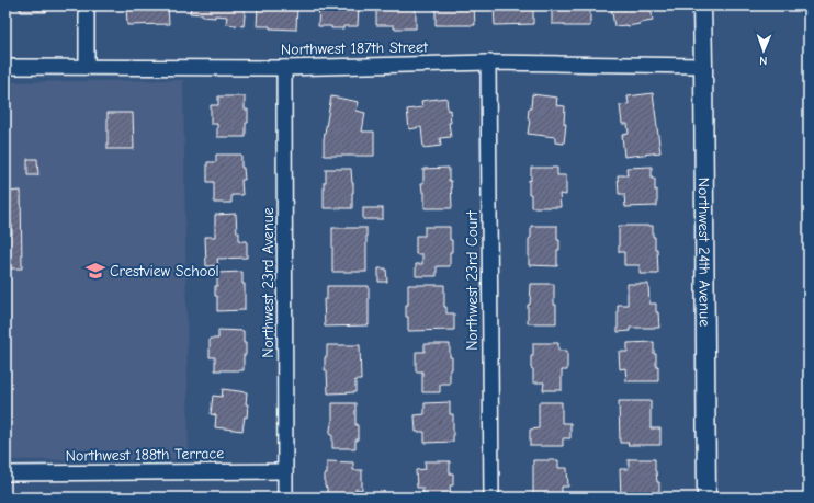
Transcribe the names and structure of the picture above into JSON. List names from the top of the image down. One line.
{"streets":{"street":["Northwest 187th Street","Northwest 24th Avenue","Northwest 23rd Court","Northwest 23rd Avenue","Northwest 188th Terrace"]},"crossings":[["Northwest 187th Street","Northwest 24th Avenue"],["Northwest 187th Street","Northwest 23rd Court"],["Northwest 187th Street","Northwest 23rd Avenue"],["Northwest 23rd Avenue","Northwest 188th Terrace"]],"places":{"school or university":["Crestview School"]},"north":"bottom"}
